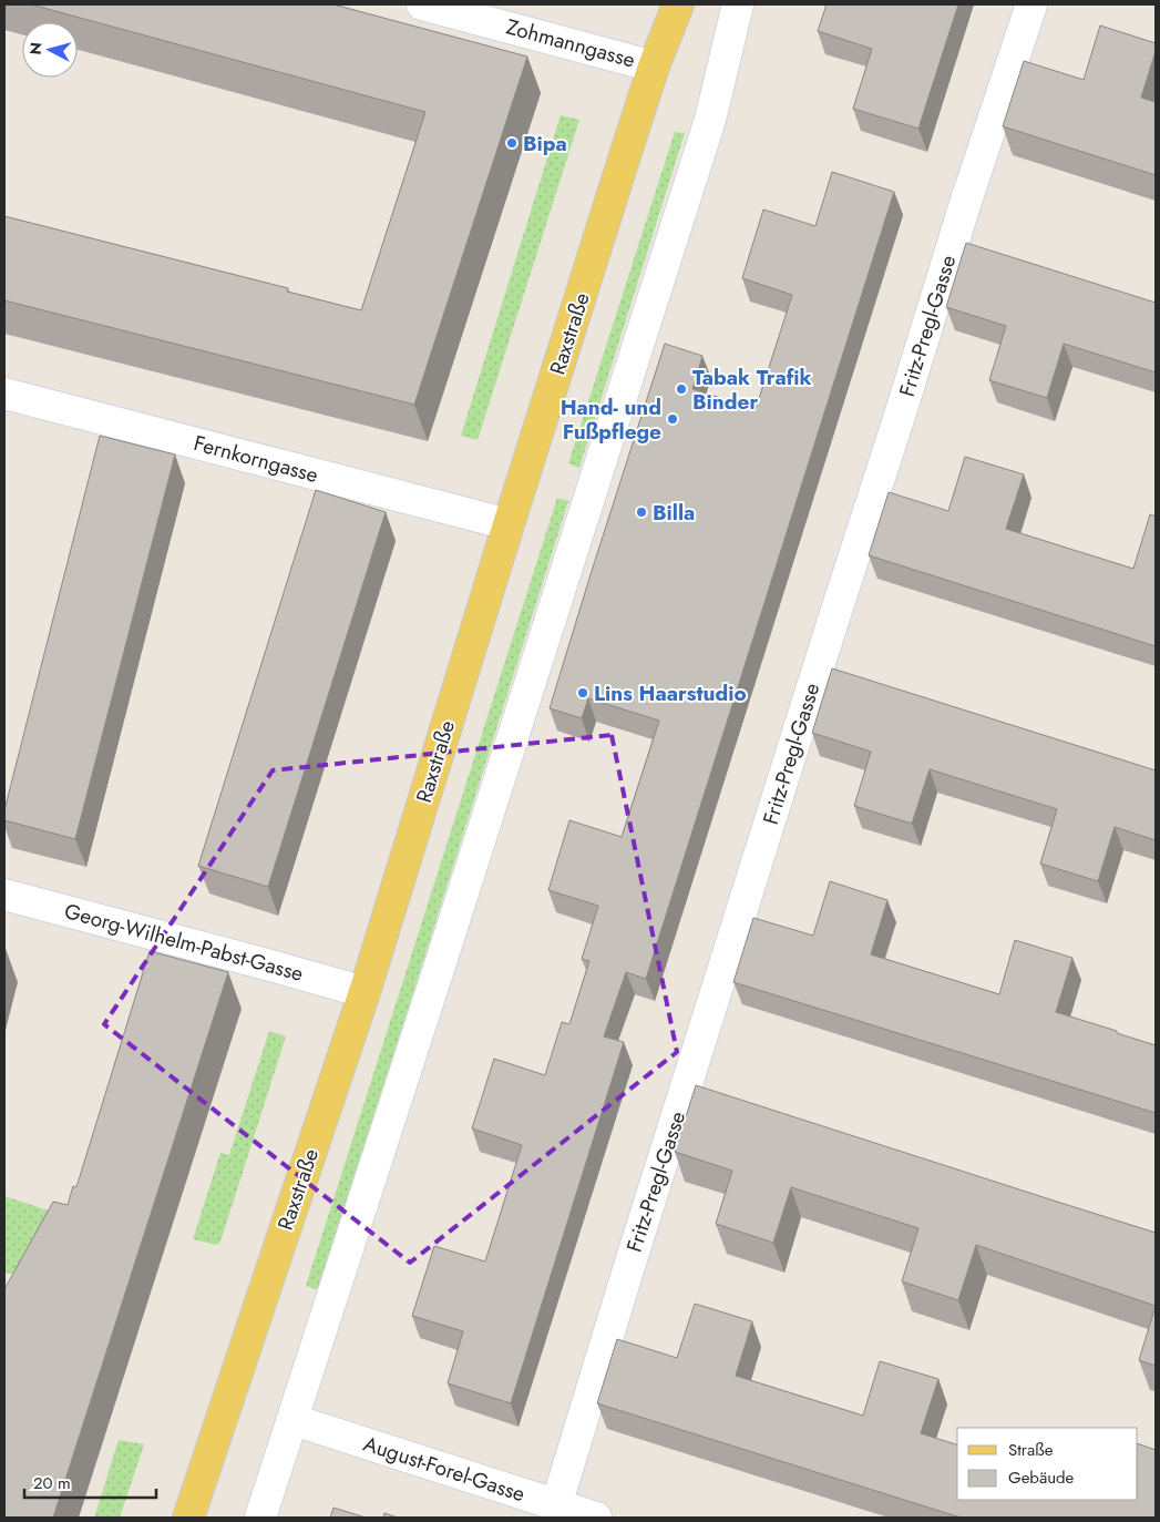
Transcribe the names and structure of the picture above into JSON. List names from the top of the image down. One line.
{"streets":{"main road":["Raxstraße"],"street":["Zohmanngasse","Fritz-Pregl-Gasse","Fernkorngasse","Georg-Wilhelm-Pabst-Gasse","August-Forel-Gasse"]},"crossings":[["Zohmanngasse","Raxstraße"],["Fritz-Pregl-Gasse","August-Forel-Gasse"],["Raxstraße","Fernkorngasse"],["Raxstraße","Georg-Wilhelm-Pabst-Gasse"]],"places":["Bipa","Tabak Trafik Binder","Hand- und Fußpflege","Billa","Lins Haarstudio"],"legend":["Straße","Gebäude"],"scale_bar":"20 m","north":"left"}
